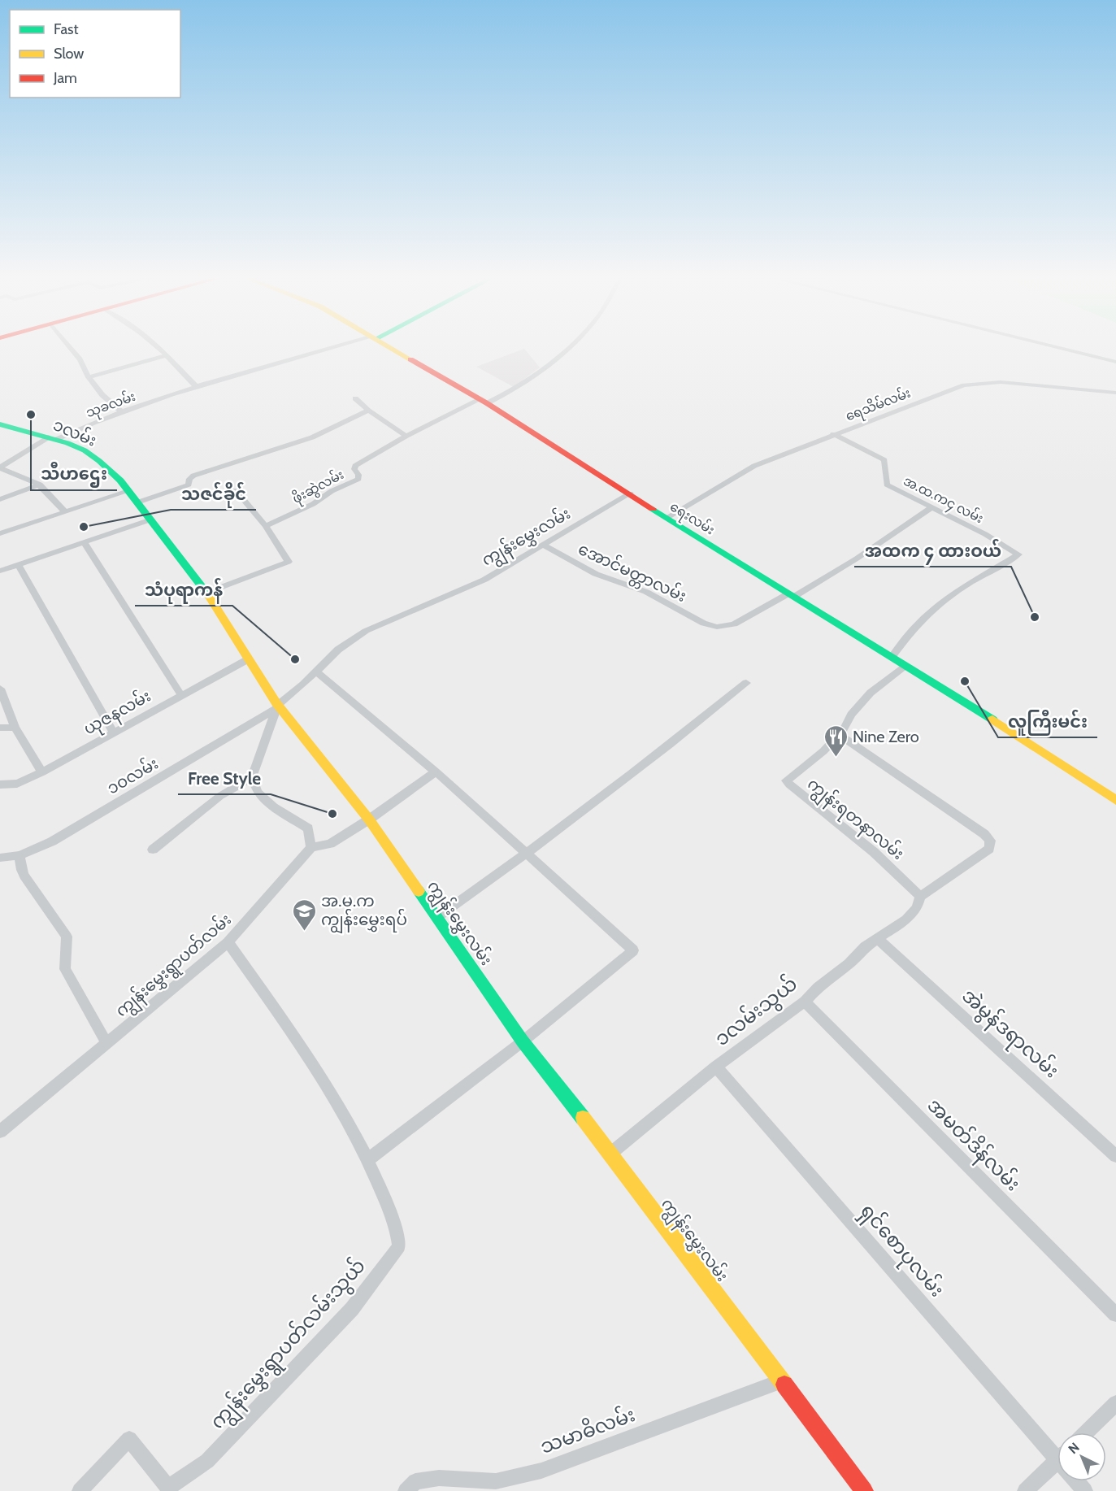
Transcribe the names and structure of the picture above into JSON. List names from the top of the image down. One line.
{"streets":{"street":["သုခလမ်း","ရေသိမ်လမ်း","၁လမ်း","ဖိုးဆွဲလမ်း","အ.ထ.က၄ လမ်း","ရေးလမ်း","ကျွန်းမွှေးလမ်း","အောင်မတ္တာလမ်း","ယုဇနလမ်း","၁၀လမ်း","ကျွန်းရတနာလမ်း","ကျွန်းမွှေးရွာပတ်လမ်း","၁လမ်းသွယ်","အဲမွန်ဒရာလမ်း","အမတ်ဒိန်လမ်း","ရှင်စောပုလမ်း","ကျွန်းမွှေးရွာပတ်လမ်းသွယ်","သမာဓိလမ်း"]},"crossings":[["သုခလမ်း","၁လမ်း"],["ရေသိမ်လမ်း","အ.ထ.က၄ လမ်း"],["ရေသိမ်လမ်း","ရေးလမ်း"],["၁လမ်း","ကျွန်းမွှေးလမ်း"],["၁လမ်း","ယုဇနလမ်း"],["၁လမ်း","၁၀လမ်း"],["ဖိုးဆွဲလမ်း","ရေးလမ်း"],["အ.ထ.က၄ လမ်း","ရေးလမ်း"],["အ.ထ.က၄ လမ်း","အောင်မတ္တာလမ်း"],["ရေးလမ်း","ကျွန်းမွှေးလမ်း"],["ရေးလမ်း","အောင်မတ္တာလမ်း"],["ရေးလမ်း","ကျွန်းရတနာလမ်း"],["ကျွန်းမွှေးလမ်း","အောင်မတ္တာလမ်း"],["ကျွန်းမွှေးလမ်း","၁၀လမ်း"],["ကျွန်းမွှေးလမ်း","၁လမ်းသွယ်"],["ကျွန်းမွှေးလမ်း","သမာဓိလမ်း"],["ကျွန်းရတနာလမ်း","၁လမ်းသွယ်"],["ကျွန်းမွှေးရွာပတ်လမ်း","ကျွန်းမွှေးရွာပတ်လမ်းသွယ်"],["၁လမ်းသွယ်","အဲမွန်ဒရာလမ်း"],["၁လမ်းသွယ်","အမတ်ဒိန်လမ်း"],["၁လမ်းသွယ်","ရှင်စောပုလမ်း"]],"places":{"other":["သီဟဌေး","သဇင်ခိုင်","အထက ၄ ထားဝယ်","သံပုရာကန်","လူကြီးမင်း","Free Style"],"restaurant":["Nine Zero"],"school or university":["အ.မ.က ကျွန်းမွှေးရပ်"]},"legend":["Fast","Slow","Jam"],"north":"top left"}
